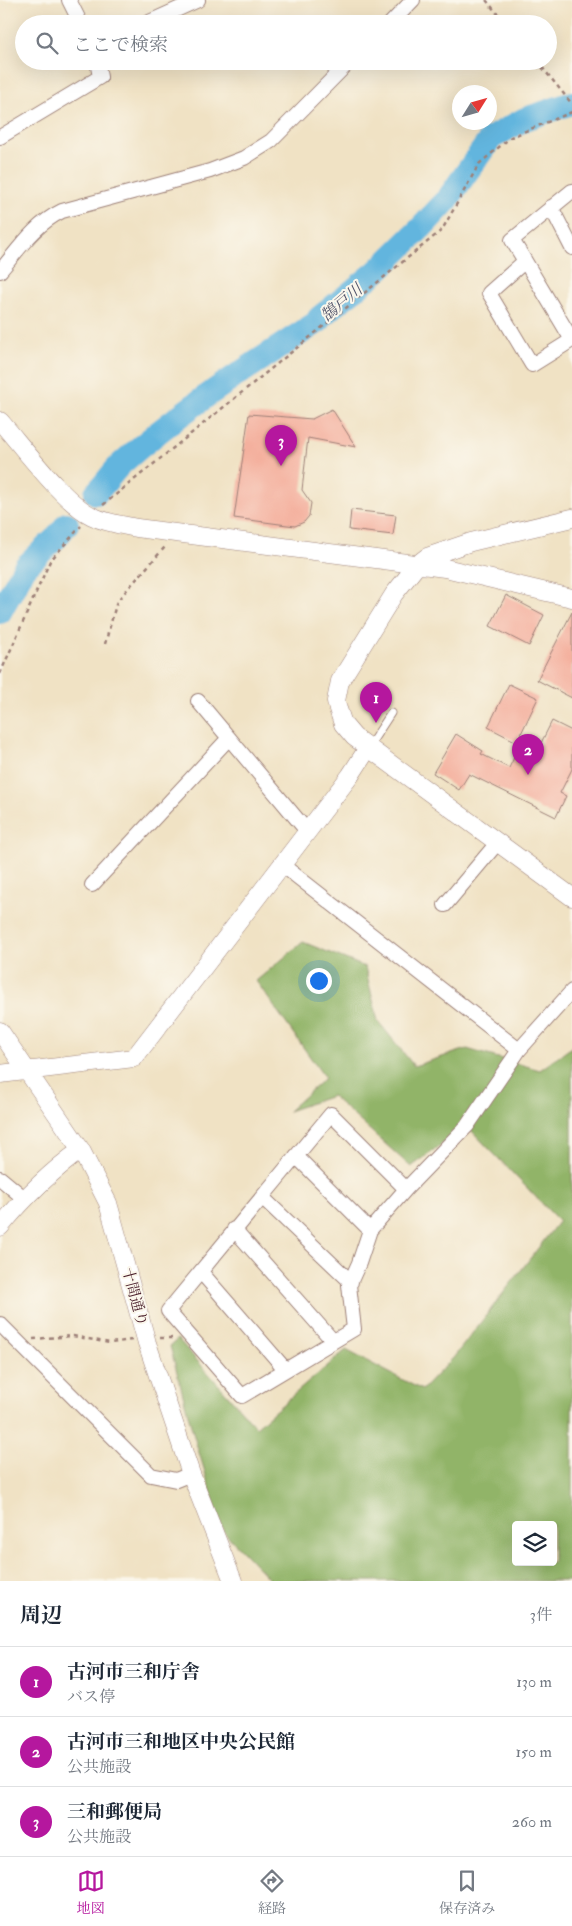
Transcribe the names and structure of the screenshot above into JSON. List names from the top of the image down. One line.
{"streets":{"street":["十間通り"]},"water":["鵠戸川"],"north":"top right","page":{"search":"ここで検索","pins":["3","1","2"],"heading":["周辺","3件"],"list":[{"mark":"1","name":"古河市三和庁舎","note":"バス停","value":"130 m"},{"mark":"2","name":"古河市三和地区中央公民館","note":"公共施設","value":"150 m"},{"mark":"3","name":"三和郵便局","note":"公共施設","value":"260 m"}],"nav":["地図","経路","保存済み"]}}
